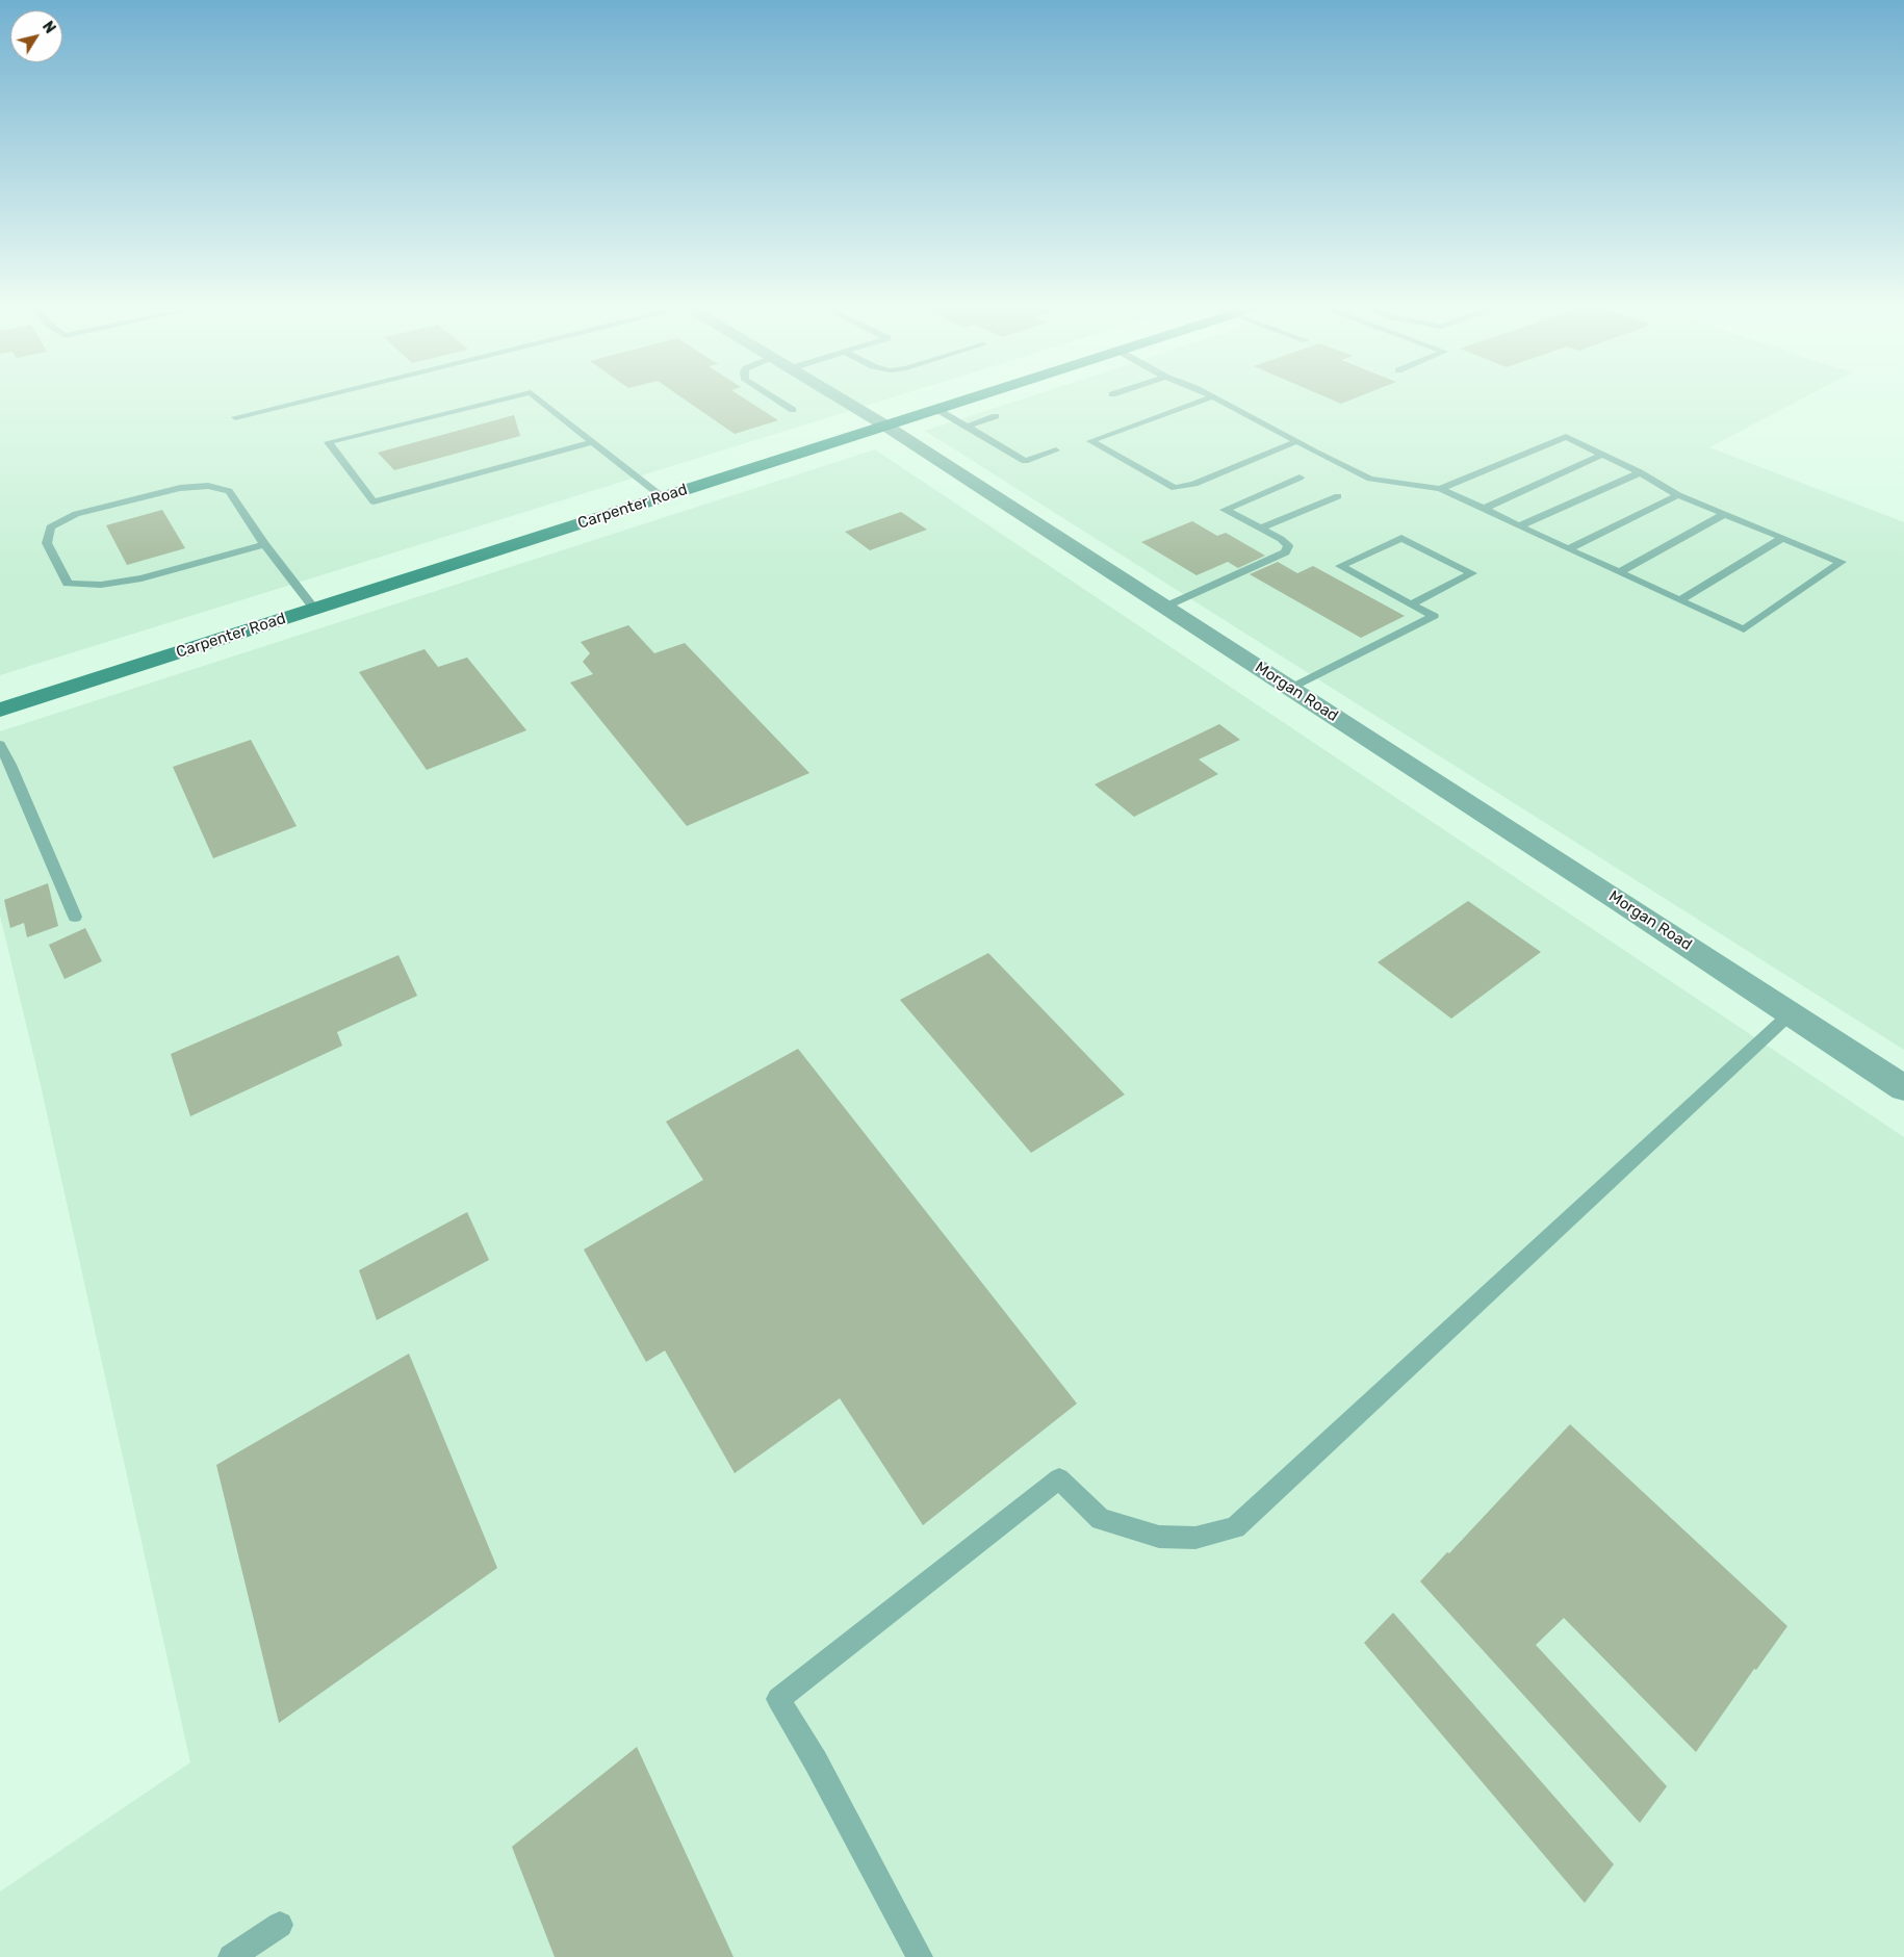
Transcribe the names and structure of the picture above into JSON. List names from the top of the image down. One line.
{"streets":{"main road":["Carpenter Road"],"street":["Morgan Road"]},"crossings":[["Carpenter Road","Morgan Road"]],"north":"top right"}
